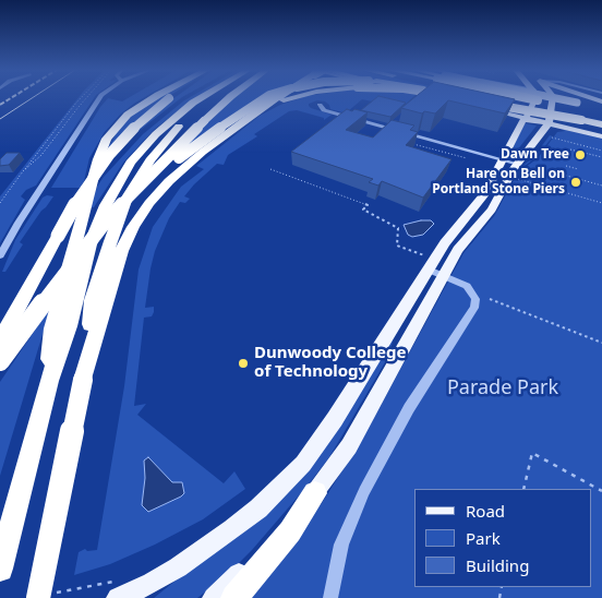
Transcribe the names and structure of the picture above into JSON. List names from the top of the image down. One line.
{"parks":["Parade Park"],"places":["Dawn Tree","Hare on Bell on Portland Stone Piers","Dunwoody College of Technology"],"legend":["Road","Park","Building"]}
